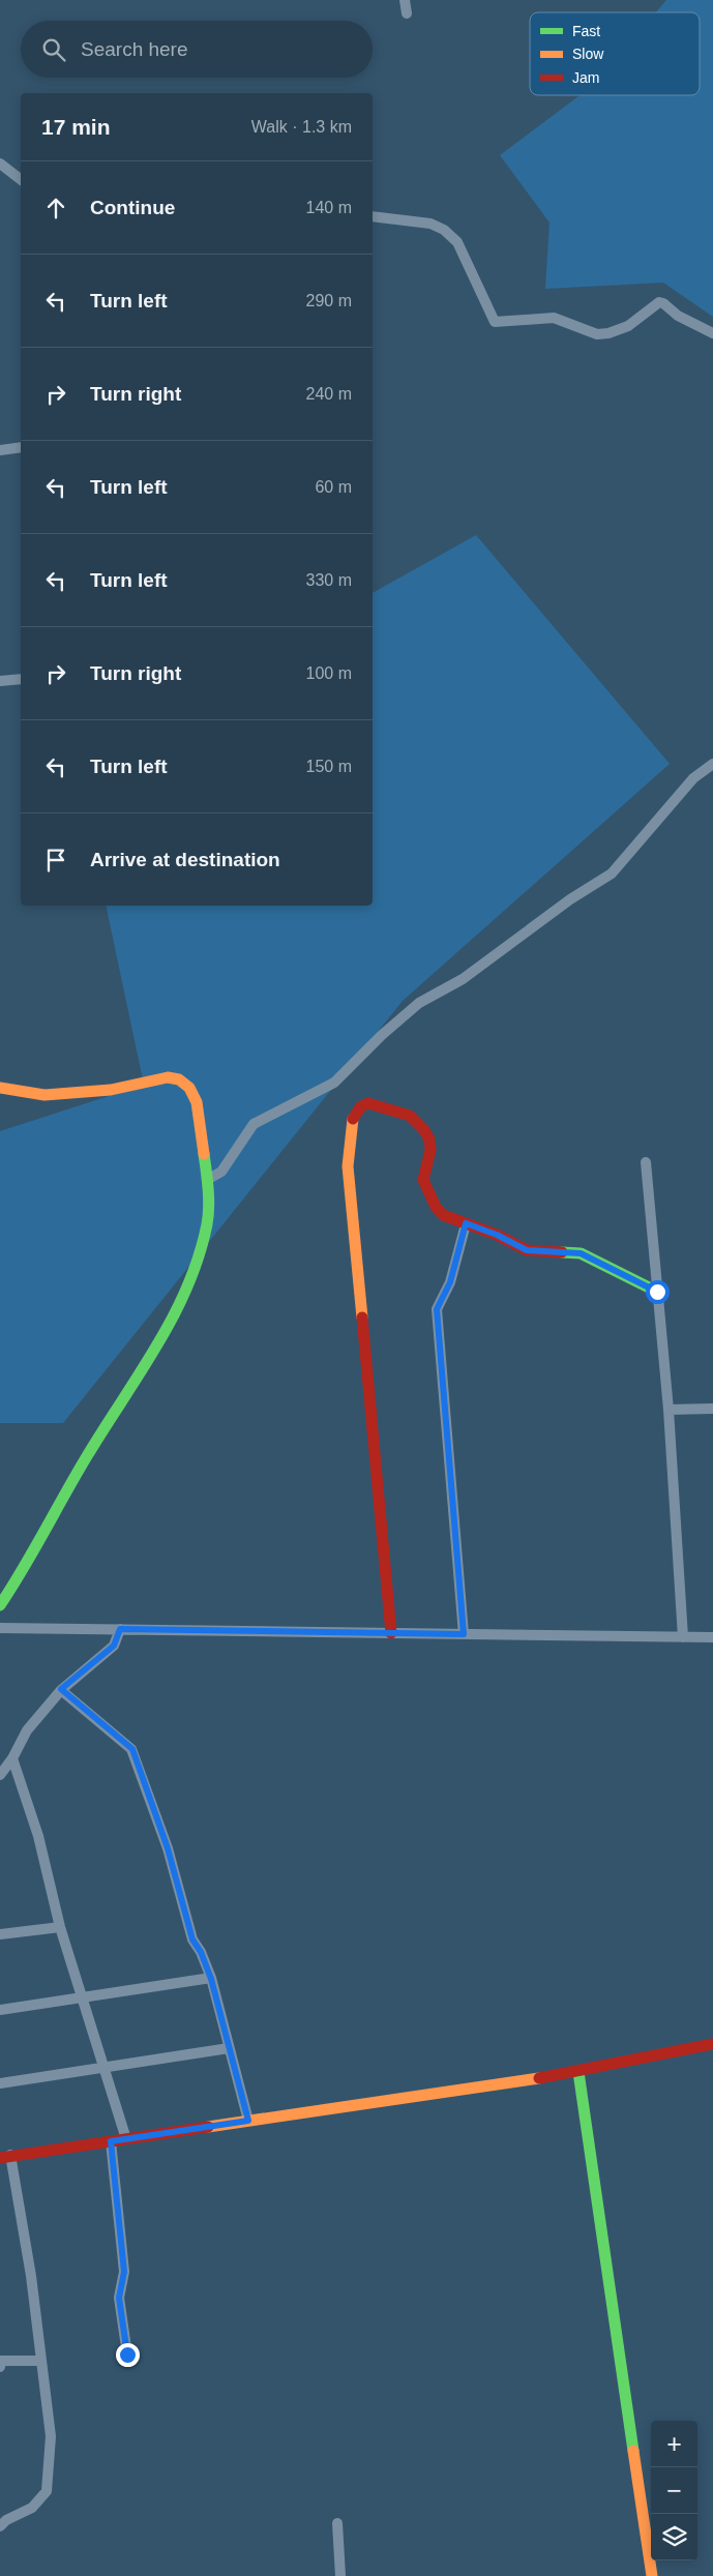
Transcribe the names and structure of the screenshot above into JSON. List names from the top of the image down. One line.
{"legend":["Fast","Slow","Jam"],"page":{"search":"Search here","heading":["17 min","Walk · 1.3 km"],"list":[["Continue","140 m"],["Turn left","290 m"],["Turn right","240 m"],["Turn left","60 m"],["Turn left","330 m"],["Turn right","100 m"],["Turn left","150 m"],"Arrive at destination"],"map_buttons":["+","−"]}}
